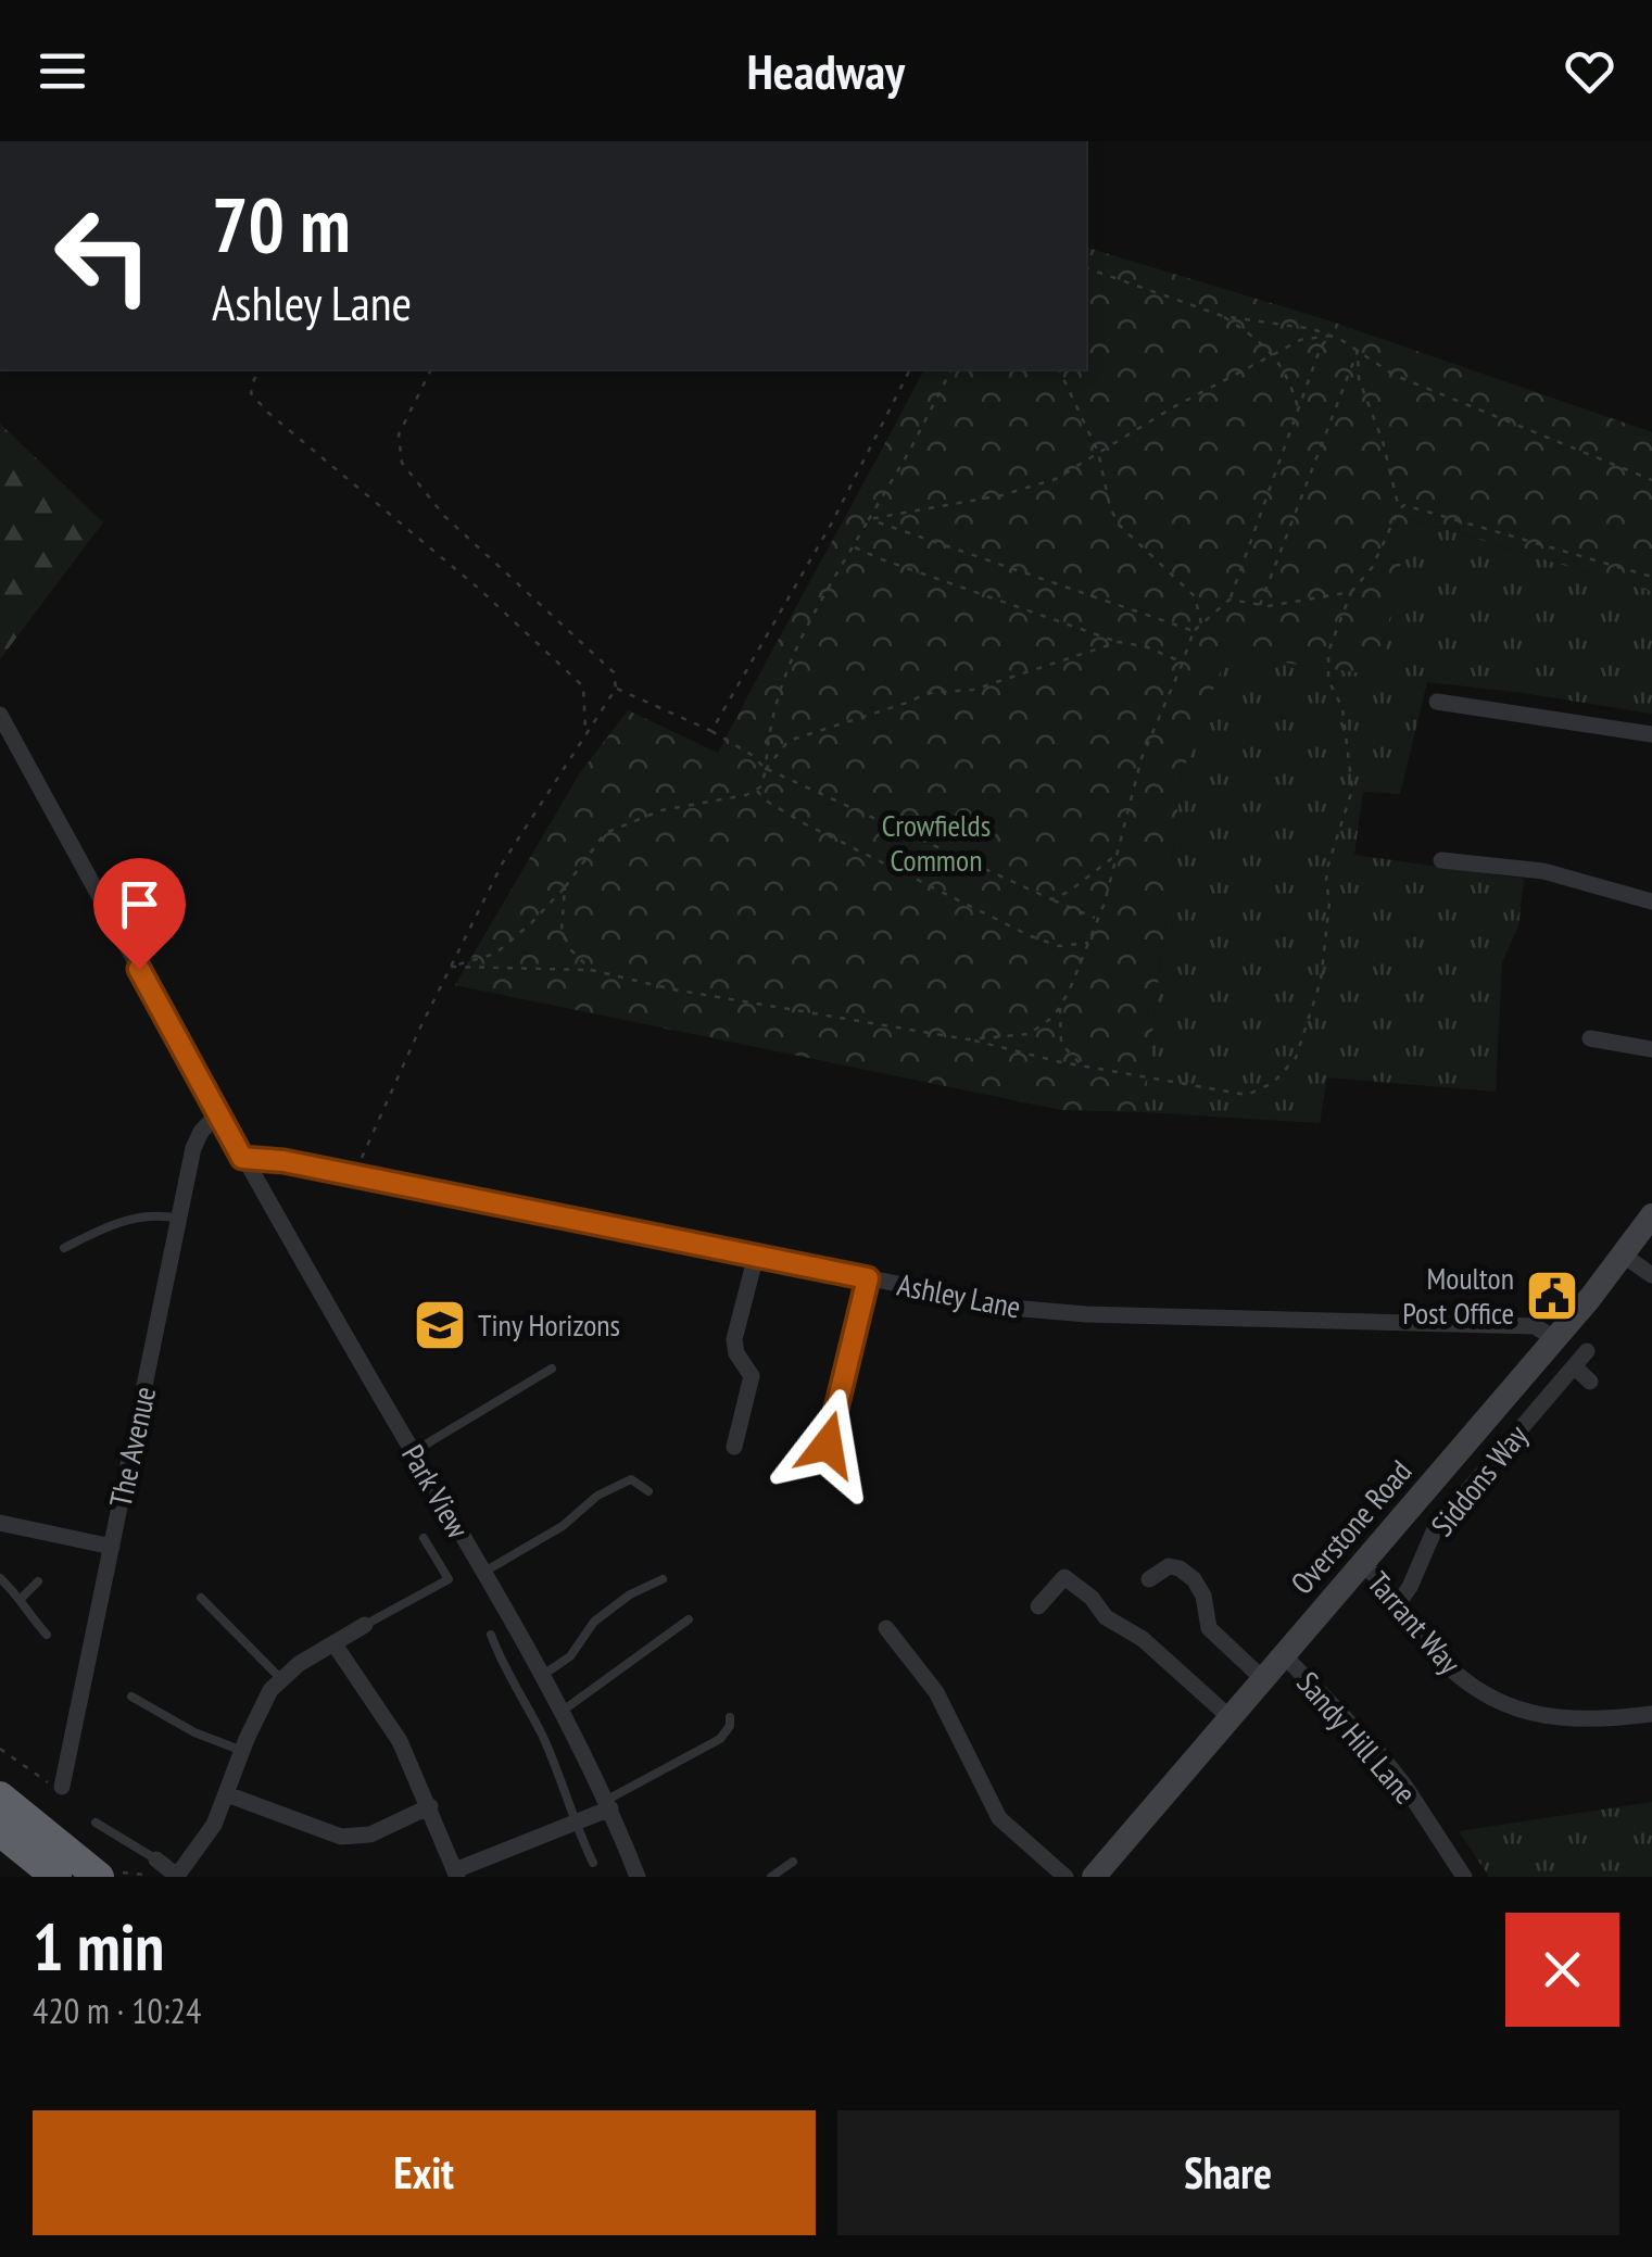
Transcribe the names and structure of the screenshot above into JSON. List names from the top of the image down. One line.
{"streets":{"street":["Ashley Lane","The Avenue","Siddons Way","Park View","Overstone Road","Tarrant Way","Sandy Hill Lane"]},"crossings":[["Ashley Lane","Park View"],["Ashley Lane","Overstone Road"],["The Avenue","Park View"],["Siddons Way","Tarrant Way"],["Overstone Road","Tarrant Way"],["Overstone Road","Sandy Hill Lane"]],"parks":["Crowfields Common"],"places":{"public building":["Moulton Post Office"],"school or university":["Tiny Horizons"]},"page":{"header":"Headway","turn":["70 m","Ashley Lane"],"heading":["1 min","420 m · 10:24"],"buttons":["Exit","Share"]}}
